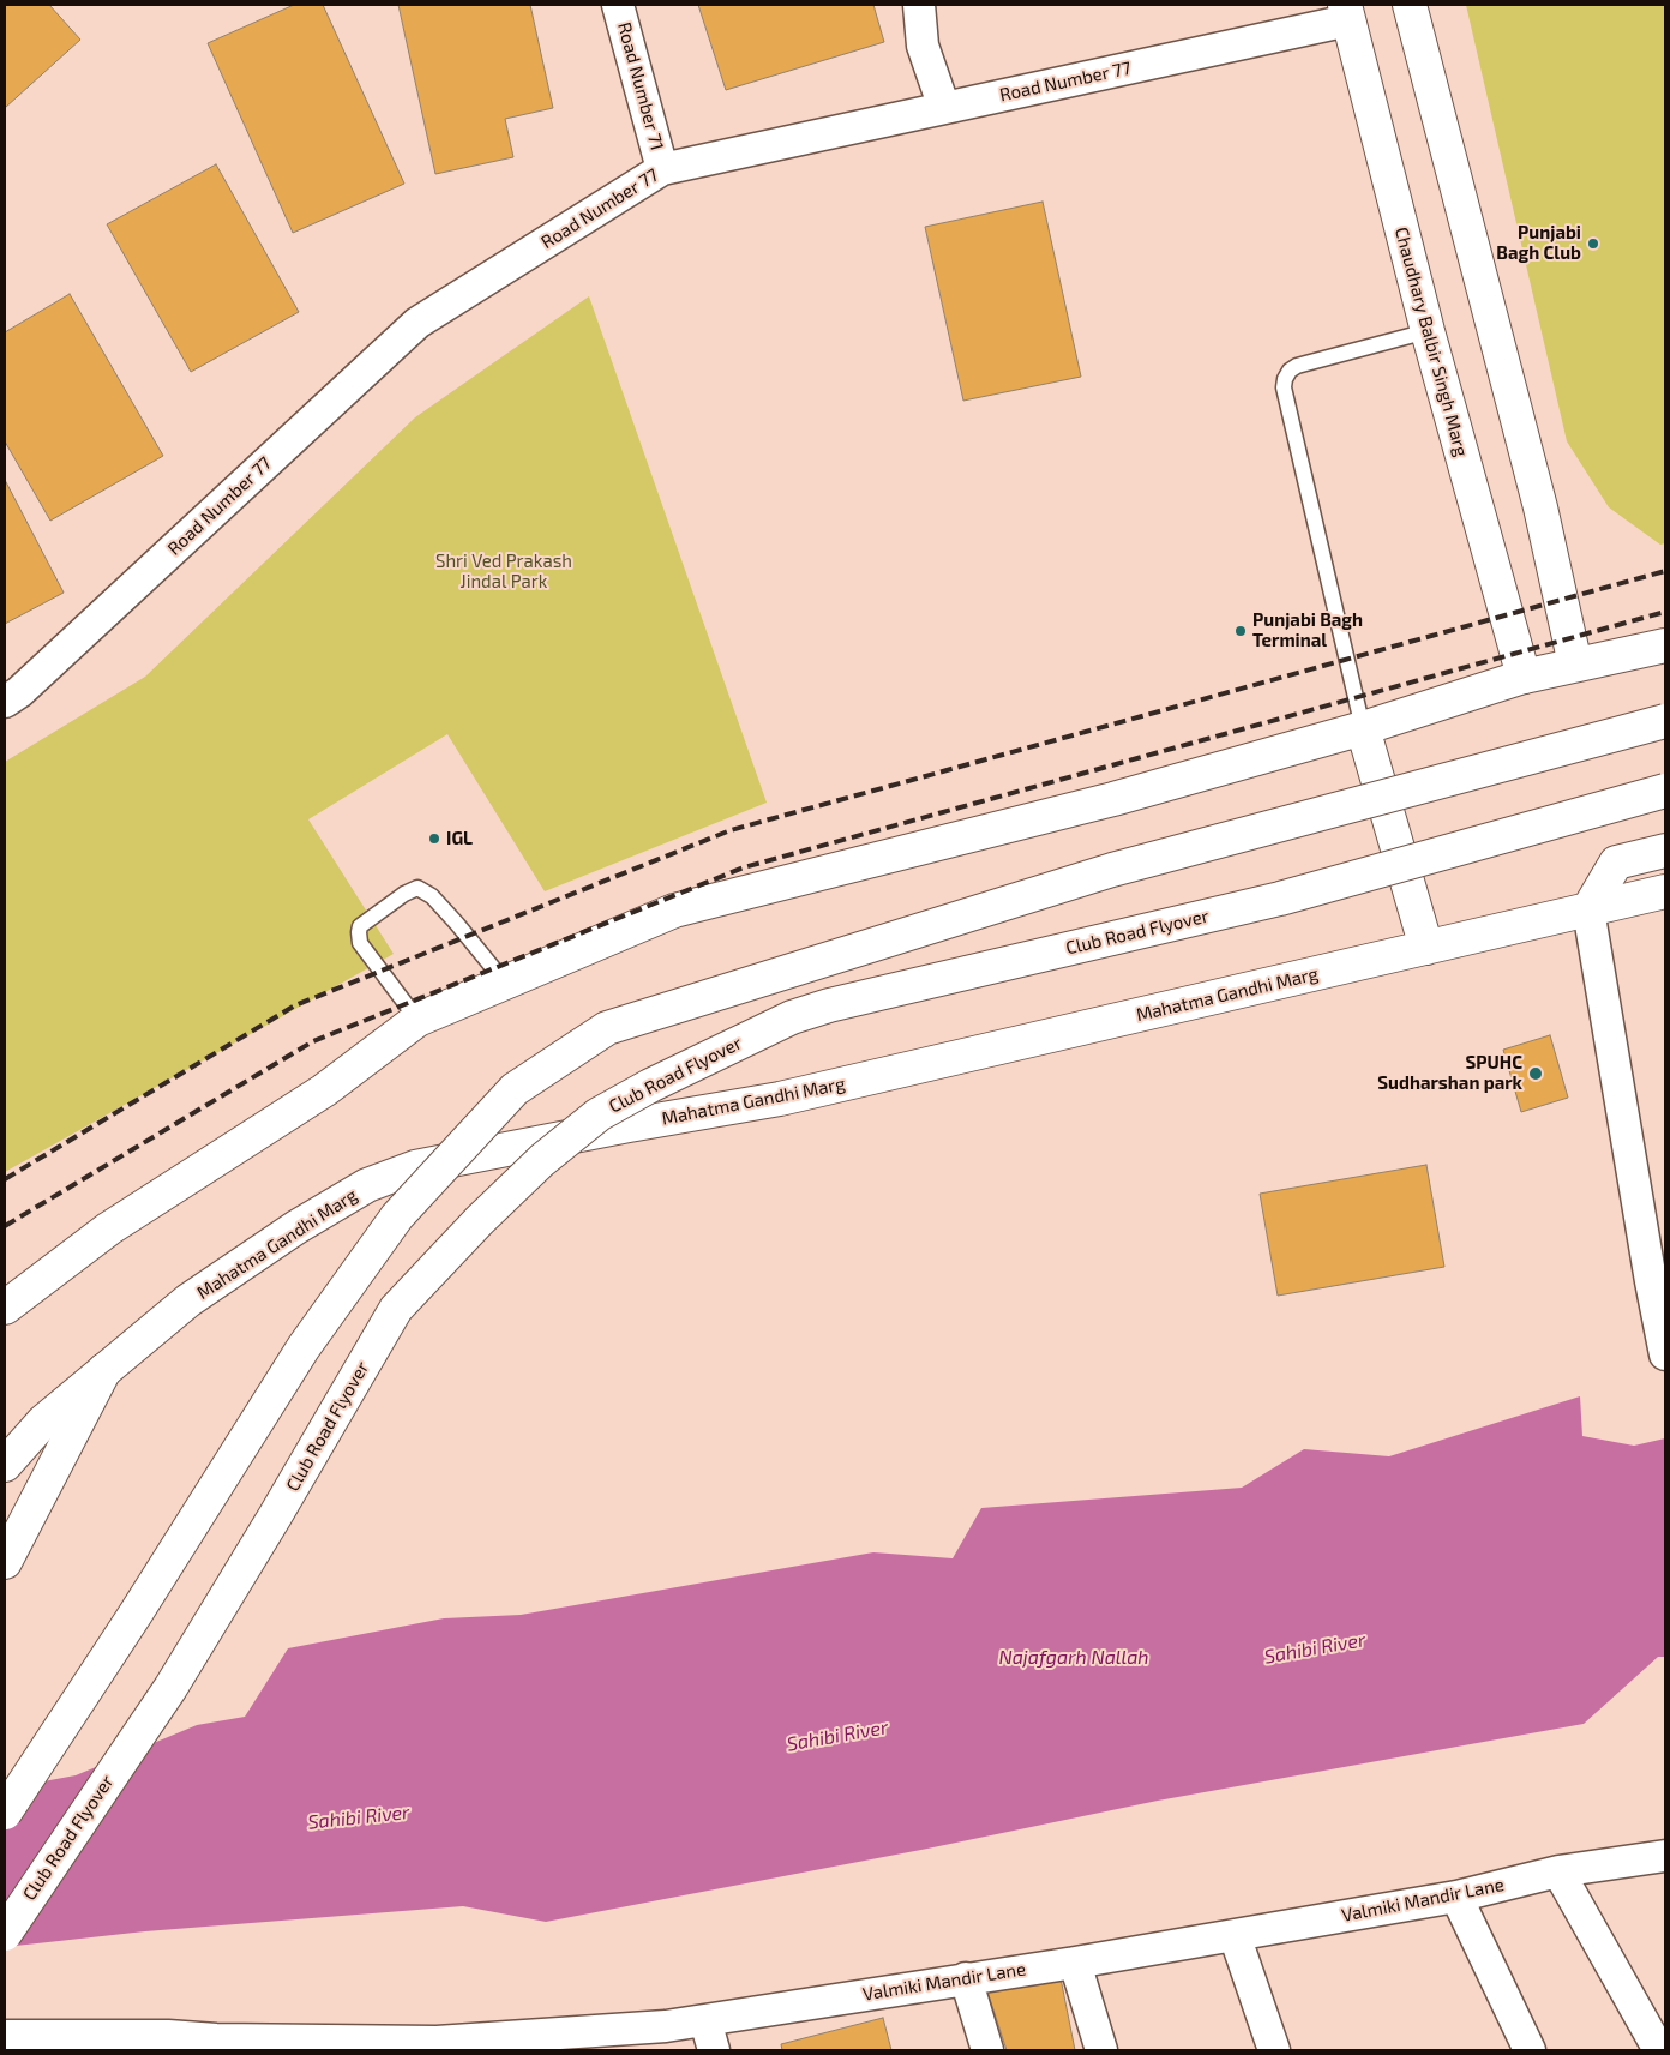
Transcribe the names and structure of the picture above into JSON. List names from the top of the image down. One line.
{"streets":{"main road":["Chaudhary Balbir Singh Marg","Club Road Flyover","Mahatma Gandhi Marg"],"street":["Road Number 77","Road Number 71","Valmiki Mandir Lane"]},"crossings":[["Road Number 77","Road Number 71"],["Road Number 77","Chaudhary Balbir Singh Marg"]],"water":["Sahibi River","Najafgarh Nallah"],"parks":["Shri Ved Prakash Jindal Park"],"places":["Punjabi Bagh Club","Punjabi Bagh Terminal","IGL","SPUHC Sudharshan park"]}
